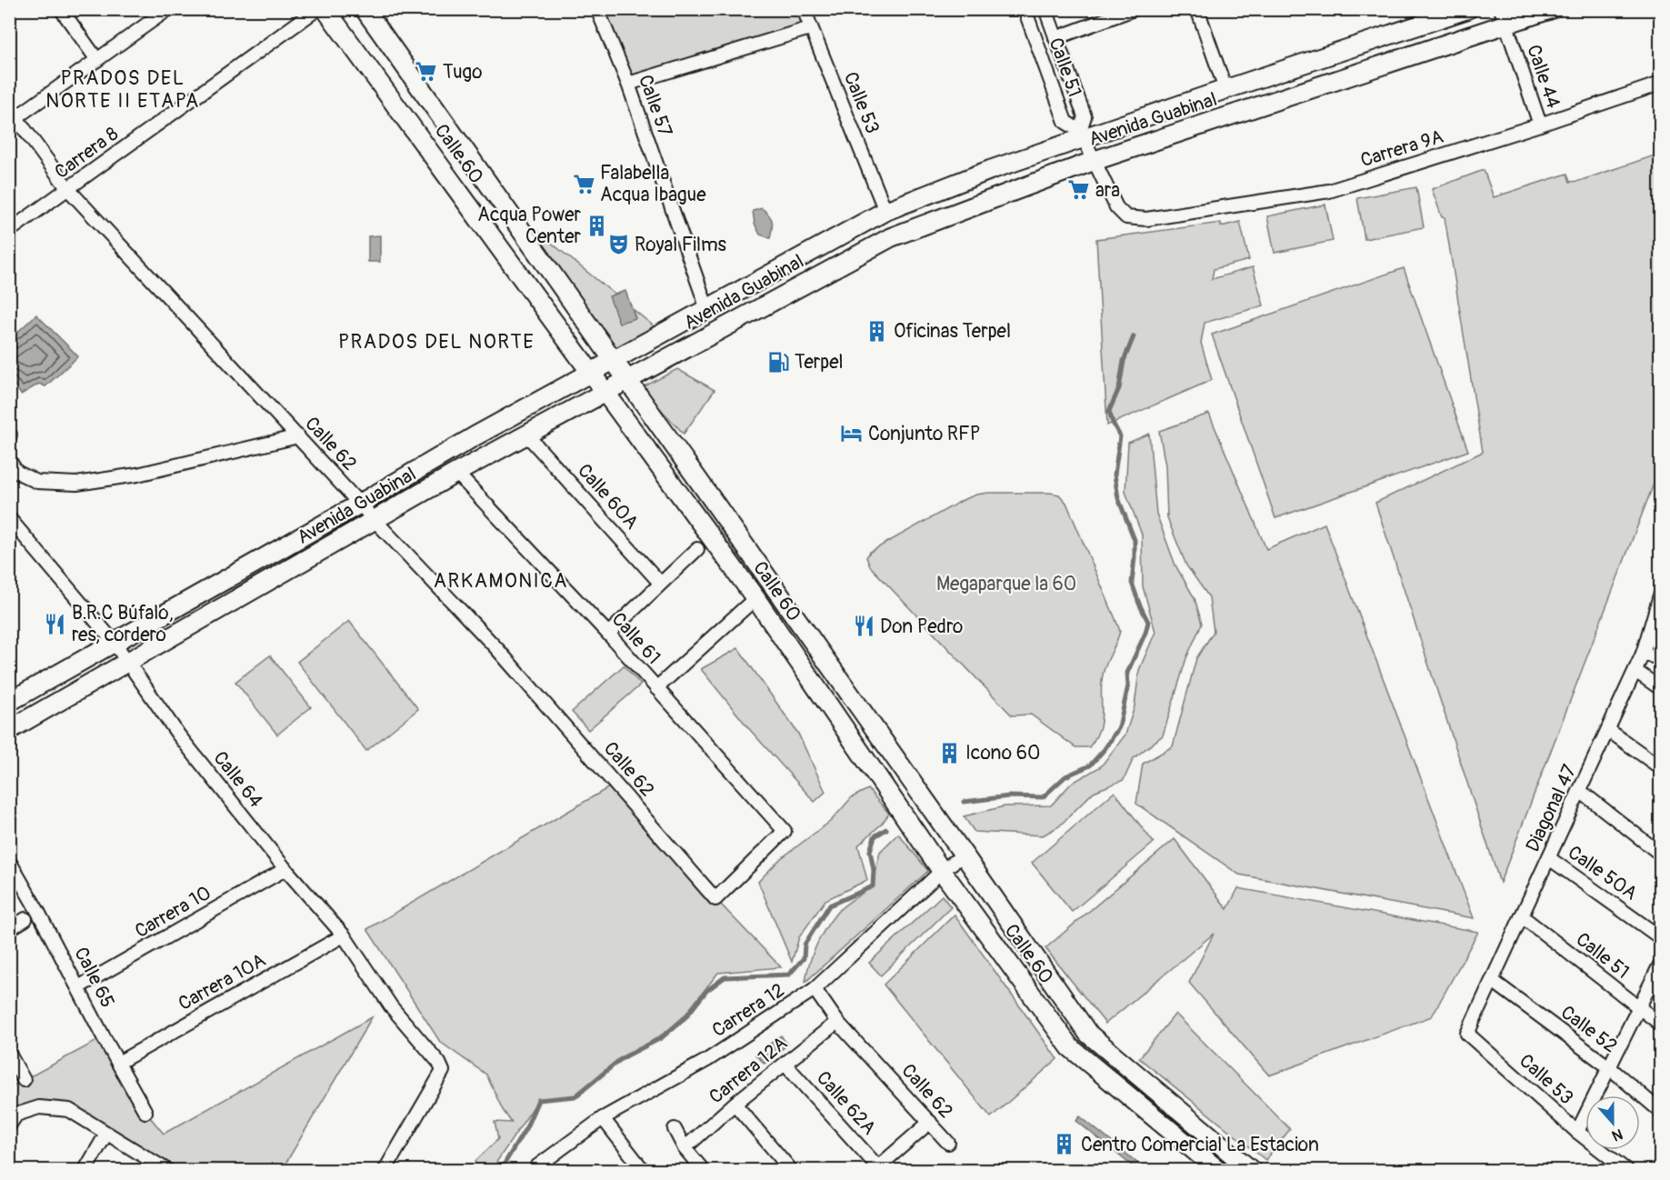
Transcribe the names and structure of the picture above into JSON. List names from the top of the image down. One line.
{"streets":{"main road":["Avenida Guabinal","Calle 60"],"street":["Calle 51","Calle 44","Calle 53","Calle 57","Carrera 9A","Carrera 8","Calle 62","Calle 60A","Calle 61","Calle 64","Diagonal 47","Calle 50A","Carrera 10","Calle 65","Carrera 10A","Carrera 12","Calle 52","Carrera 12A","Calle 62A"]},"crossings":[["Calle 51","Avenida Guabinal"],["Calle 51","Carrera 9A"],["Calle 51","Diagonal 47"],["Calle 44","Avenida Guabinal"],["Calle 44","Carrera 9A"],["Calle 53","Avenida Guabinal"],["Calle 53","Diagonal 47"],["Calle 57","Avenida Guabinal"],["Avenida Guabinal","Calle 60"],["Avenida Guabinal","Calle 62"],["Avenida Guabinal","Calle 60A"],["Avenida Guabinal","Calle 61"],["Avenida Guabinal","Calle 64"],["Carrera 8","Calle 62"],["Calle 60","Carrera 12"],["Calle 62","Calle 61"],["Calle 62","Carrera 12"],["Calle 62","Carrera 12A"],["Calle 64","Carrera 10"],["Calle 64","Carrera 10A"],["Diagonal 47","Calle 50A"],["Diagonal 47","Calle 52"],["Carrera 10","Calle 65"],["Calle 65","Carrera 10A"],["Carrera 12A","Calle 62A"]],"districts":["PRADOS DEL NORTE II ETAPA","PRADOS DEL NORTE","ARKAMONICA"],"parks":["Megaparque la 60"],"places":{"supermarket":["Tugo","Falabella Acqua Ibague","ara"],"building":["Acqua Power Center","Oficinas Terpel","Icono 60","Centro Comercial La Estacion"],"theatre":["Royal Films"],"fuel station":["Terpel"],"hotel":["Conjunto RFP"],"restaurant":["B.R.C Búfalo, res, cordero","Don Pedro"]},"north":"bottom"}
